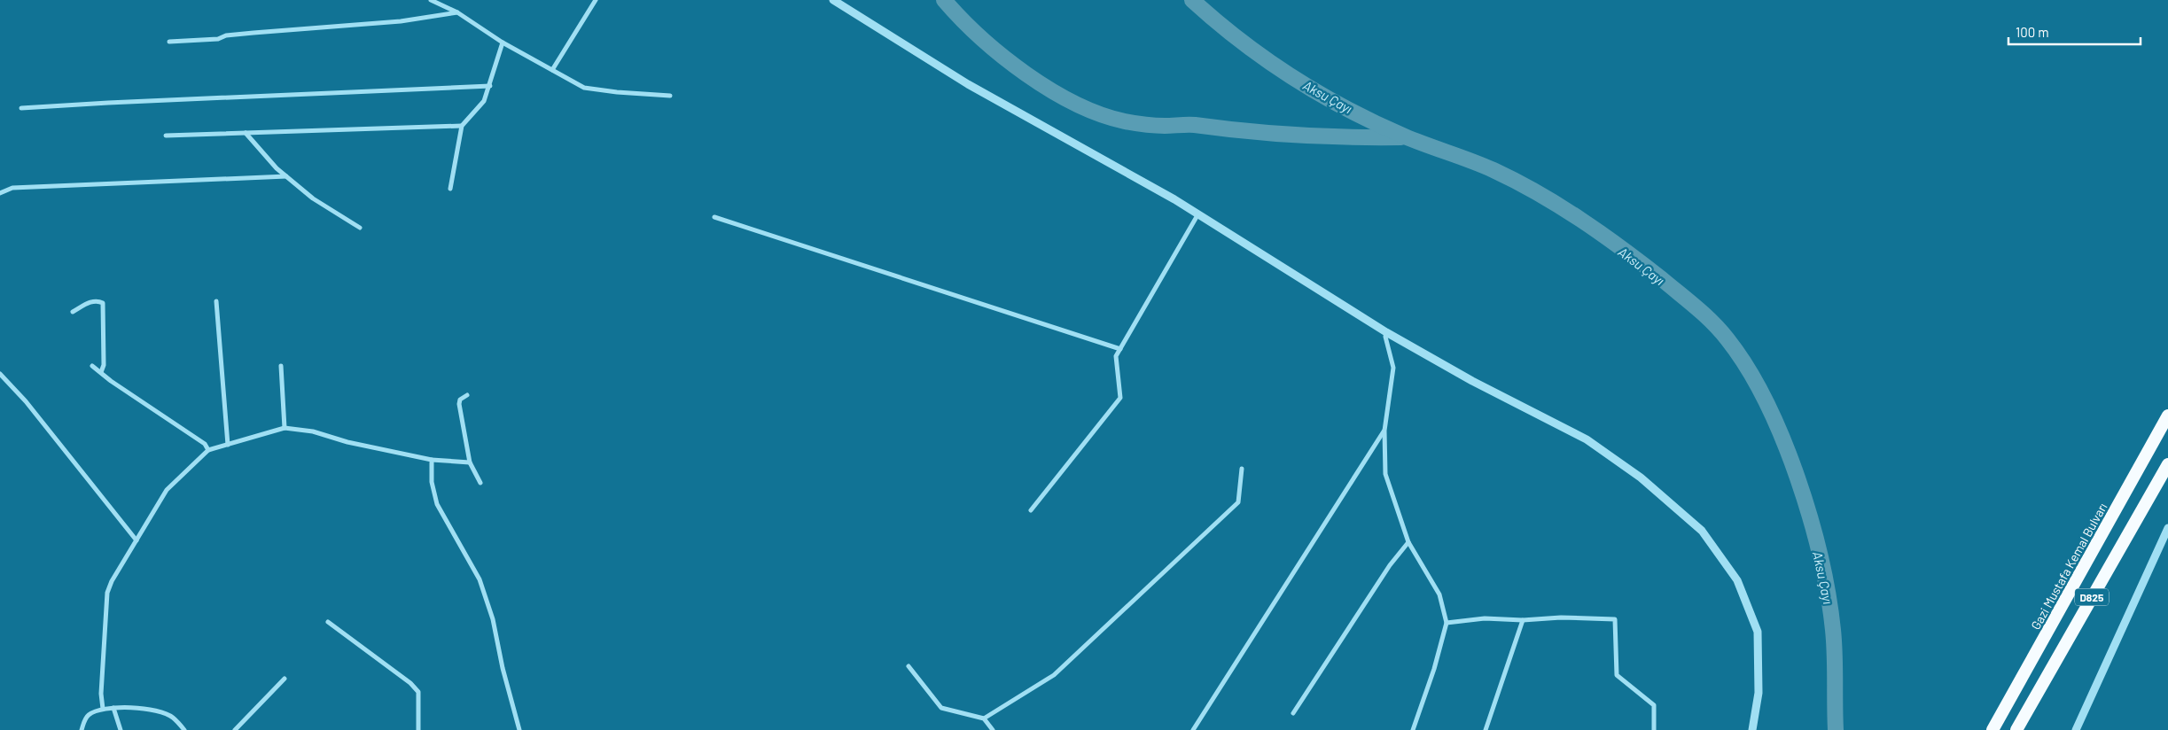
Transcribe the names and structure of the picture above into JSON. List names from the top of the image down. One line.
{"streets":{"highway":["Gazi Mustafa Kemal Bulvarı","D825"]},"water":["Aksu Çayı"],"scale_bar":"100 m"}
